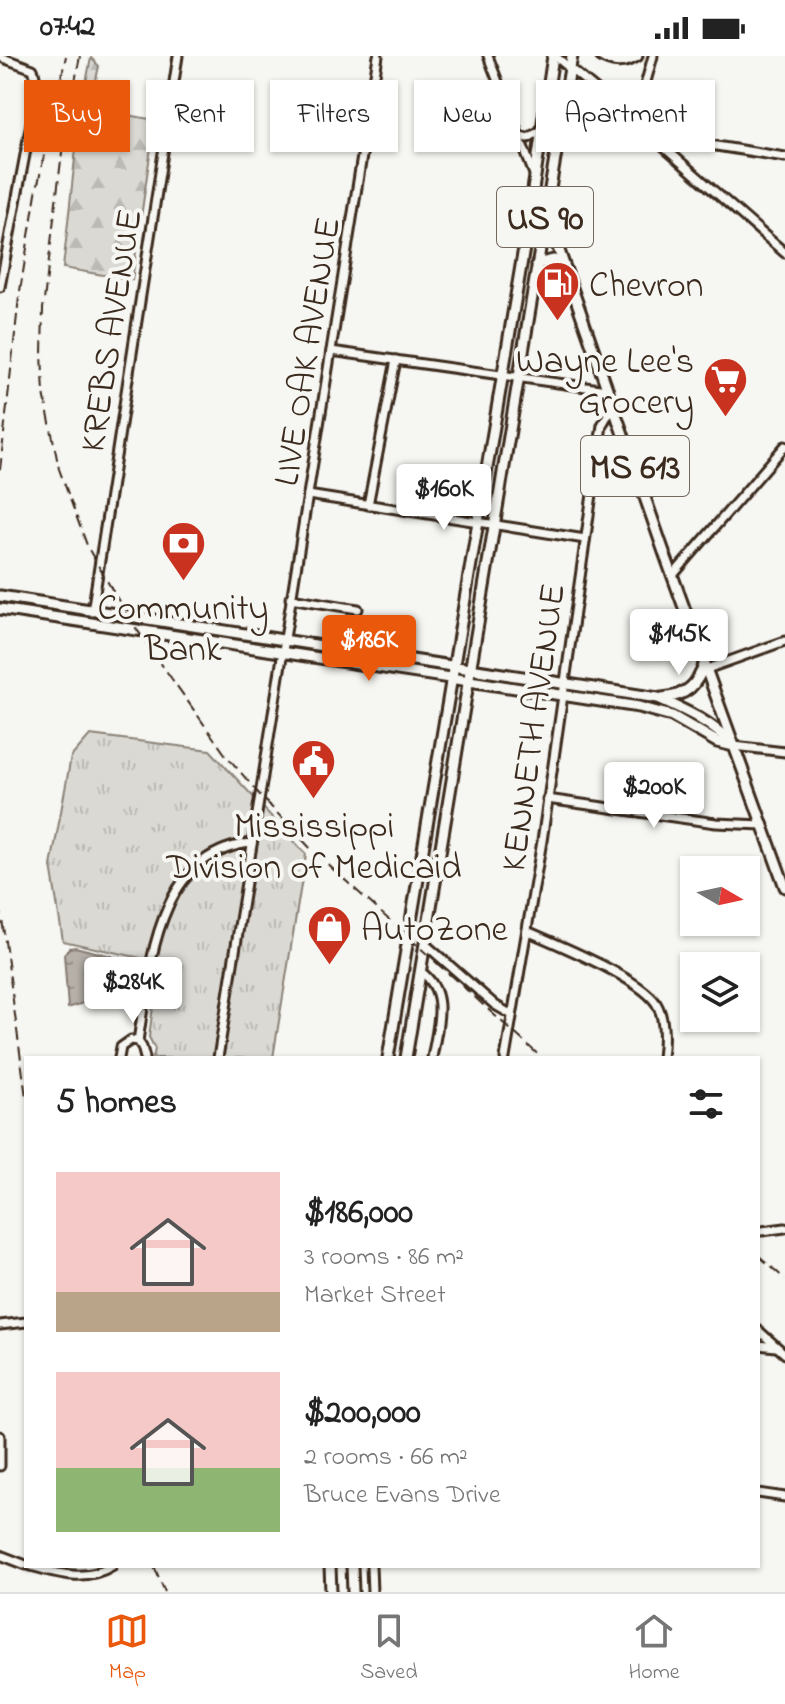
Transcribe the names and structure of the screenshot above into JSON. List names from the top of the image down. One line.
{"streets":{"main road":["US 90","MS 613"],"street":["KREBS AVENUE","LIVE OAK AVENUE","KENNETH AVENUE"]},"crossings":[["US 90","MS 613"],["MS 613","KENNETH AVENUE"]],"places":{"fuel station":["Chevron"],"supermarket":["Wayne Lee's Grocery"],"bank":["Community Bank"],"public building":["Mississippi Division of Medicaid"],"shop":["AutoZone"]},"north":"right","page":{"status":"07:42","chip":["Buy","Rent","Filters","New","Apartment"],"price":["$160K","$145K","$186K","$200K","$284K"],"heading":"5 homes","list":[{"name":"$186,000","note":"3 rooms · 86 m² · Market Street"},{"name":"$200,000","note":"2 rooms · 66 m² · Bruce Evans Drive"}],"tabs":["Map","Saved","Home"]}}
